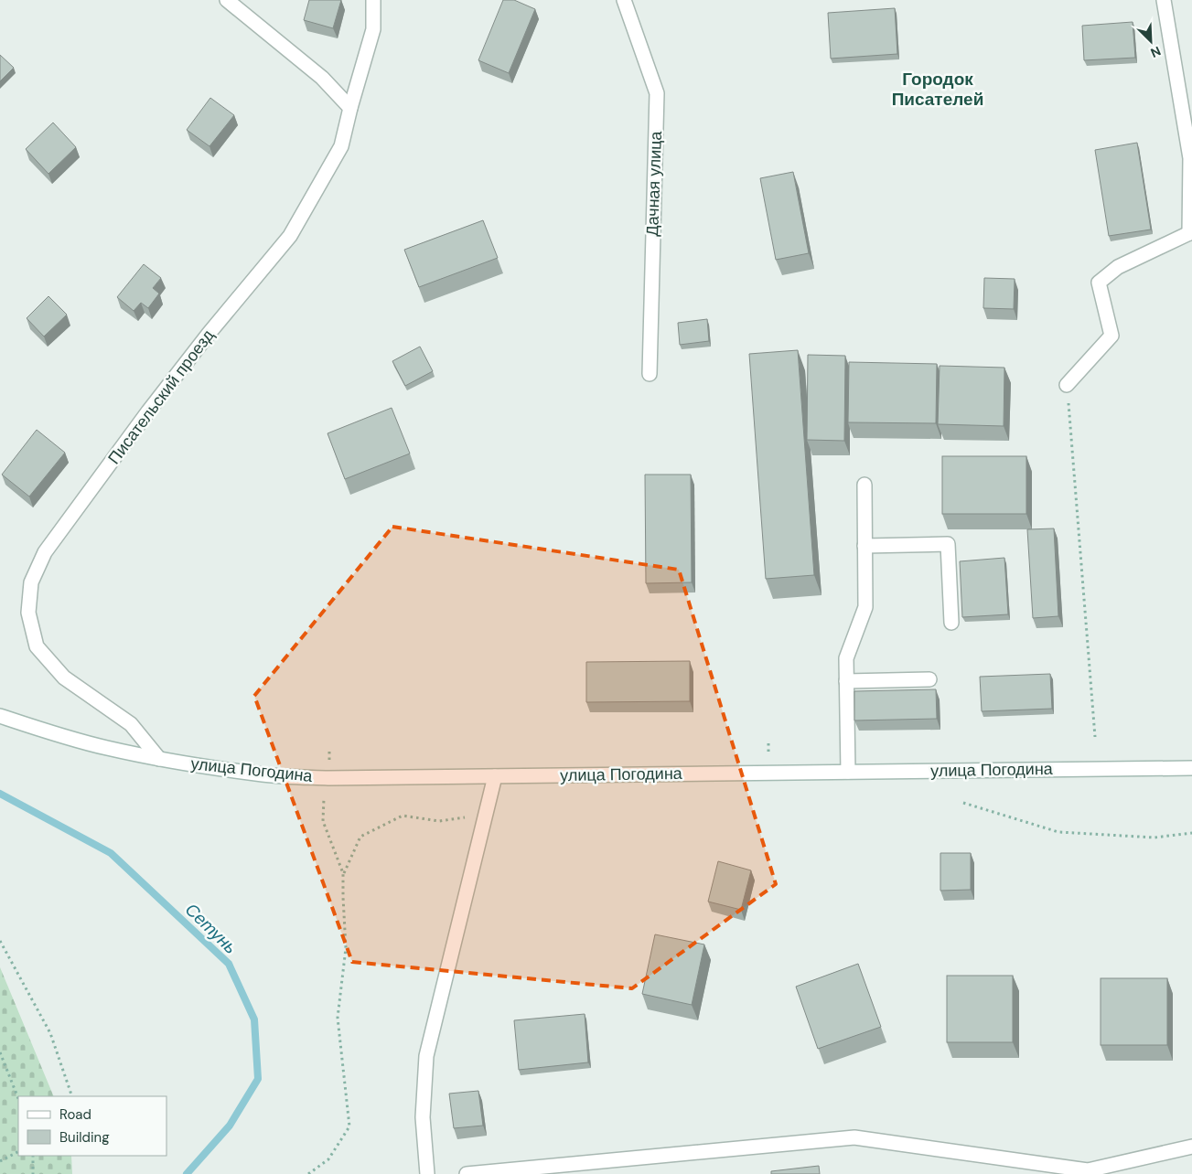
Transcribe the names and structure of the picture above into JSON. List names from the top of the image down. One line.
{"streets":{"street":["Дачная улица","Писательский проезд","улица Погодина"]},"crossings":[["Писательский проезд","улица Погодина"]],"districts":["Городок Писателей"],"water":["Сетунь"],"legend":["Road","Building"],"north":"bottom right"}
